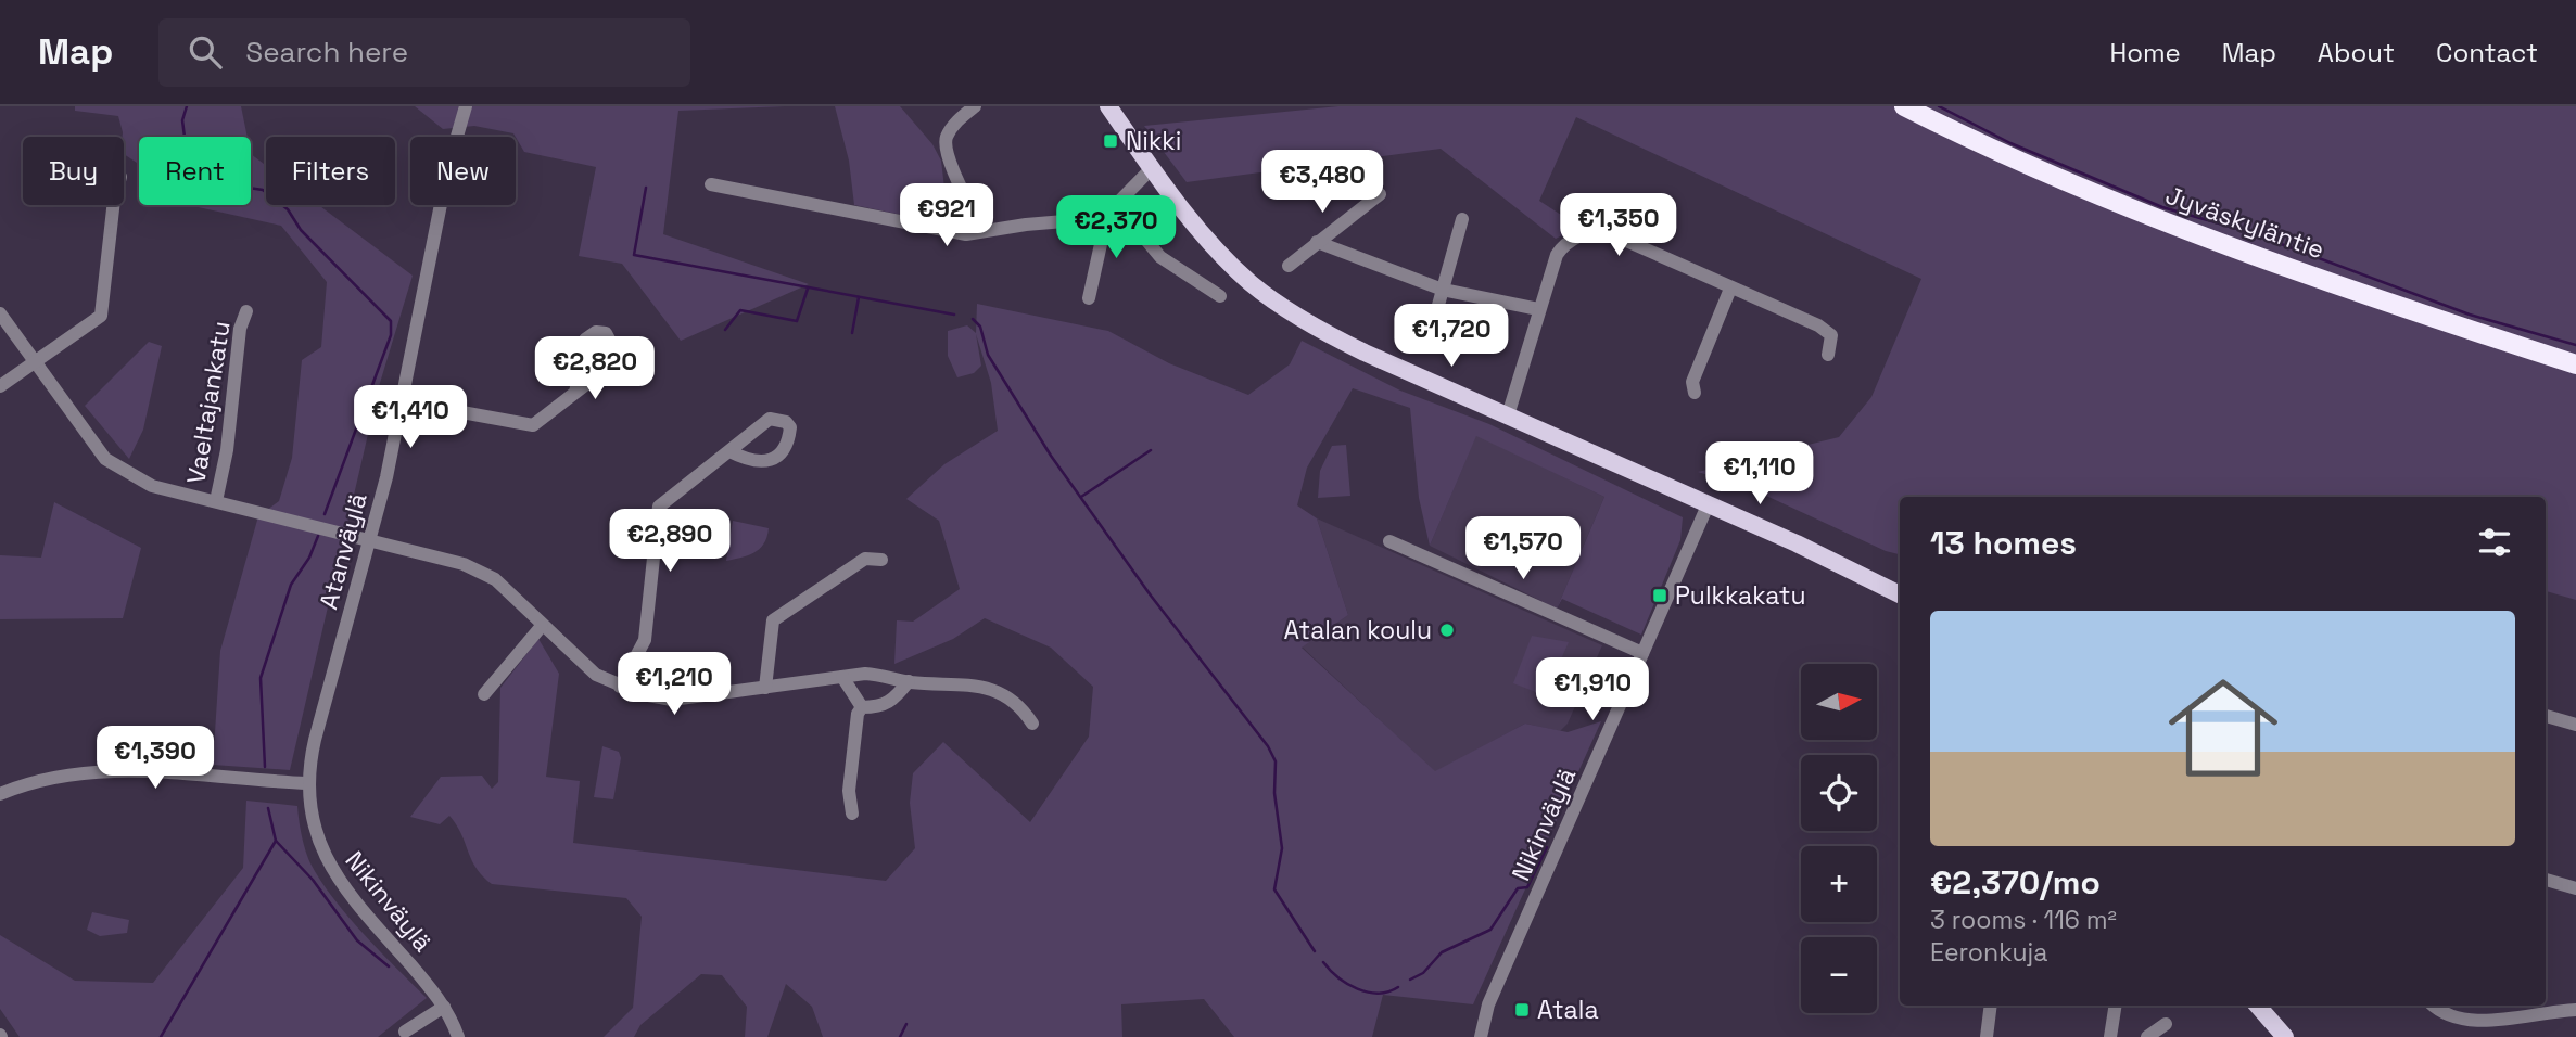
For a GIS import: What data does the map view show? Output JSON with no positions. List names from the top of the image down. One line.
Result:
{"streets":{"highway":["Jyväskyläntie"],"street":["Vaeltajankatu","Atanväylä","Nikinväylä"]},"crossings":[["Atanväylä","Nikinväylä"]],"places":{"transit":["Nikki","Pulkkakatu","Atala"],"other":["Atalan koulu"]},"north":"right","page":{"header":"Map","search":"Search here","nav":["Home","Map","About","Contact"],"chip":["Buy","Rent","Filters","New"],"price":["€3,480","€921","€1,350","€2,370","€1,720","€2,820","€1,410","€1,110","€2,890","€1,570","€1,210","€1,910","€1,390"],"heading":"13 homes","list":[{"name":"€2,370/mo","note":"3 rooms · 116 m² · Eeronkuja"}],"map_buttons":["+","−"]}}
